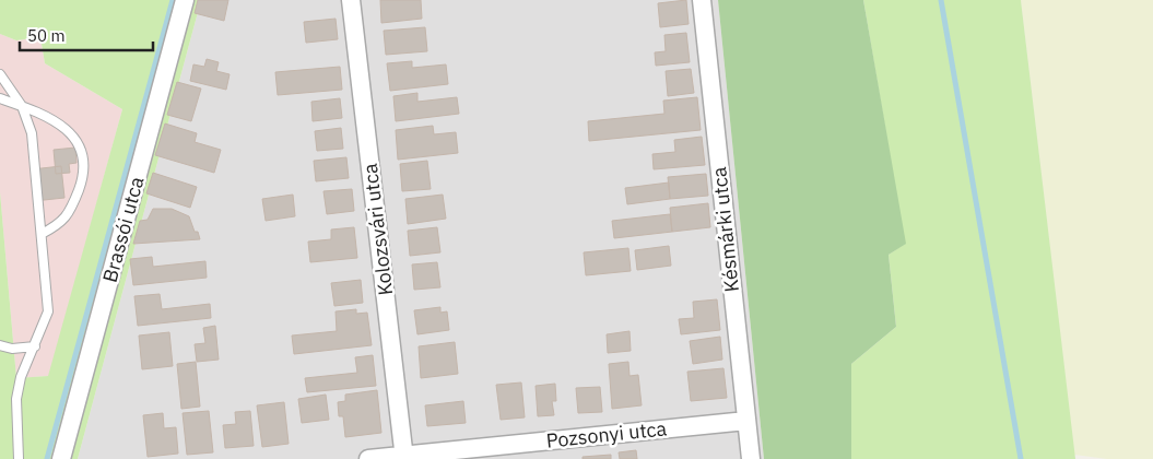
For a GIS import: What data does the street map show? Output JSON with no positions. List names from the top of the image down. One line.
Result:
{"streets":{"street":["Brassói utca","Kolozsvári utca","Késmárki utca","Pozsonyi utca"]},"crossings":[["Kolozsvári utca","Pozsonyi utca"],["Késmárki utca","Pozsonyi utca"]],"scale_bar":"50 m"}
